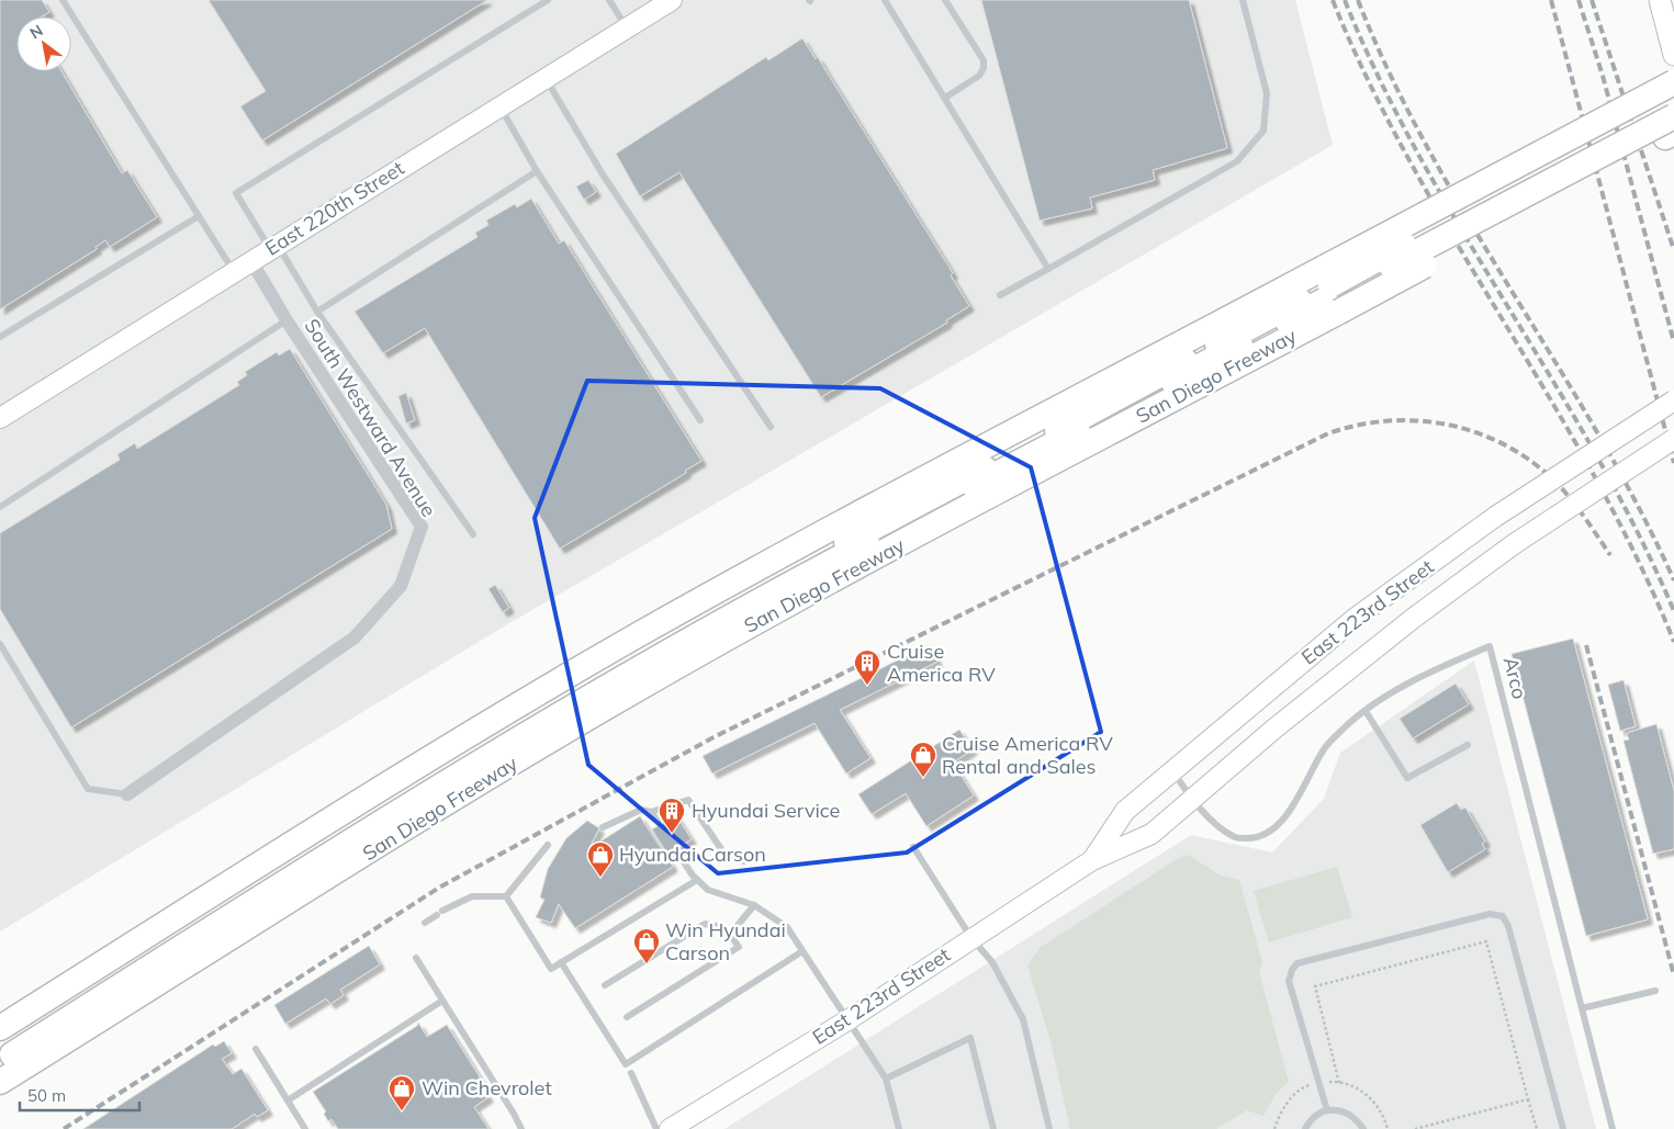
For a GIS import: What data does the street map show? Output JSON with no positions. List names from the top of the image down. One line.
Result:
{"streets":{"highway":["San Diego Freeway"],"main road":["East 220th Street","East 223rd Street"],"street":["South Westward Avenue"],"lane":["Arco"]},"crossings":[["East 220th Street","South Westward Avenue"],["East 223rd Street","Arco"]],"places":{"building":["Cruise America RV","Hyundai Service"],"shop":["Cruise America RV Rental and Sales","Hyundai Carson","Win Hyundai Carson","Win Chevrolet"]},"scale_bar":"50 m","north":"top left"}
